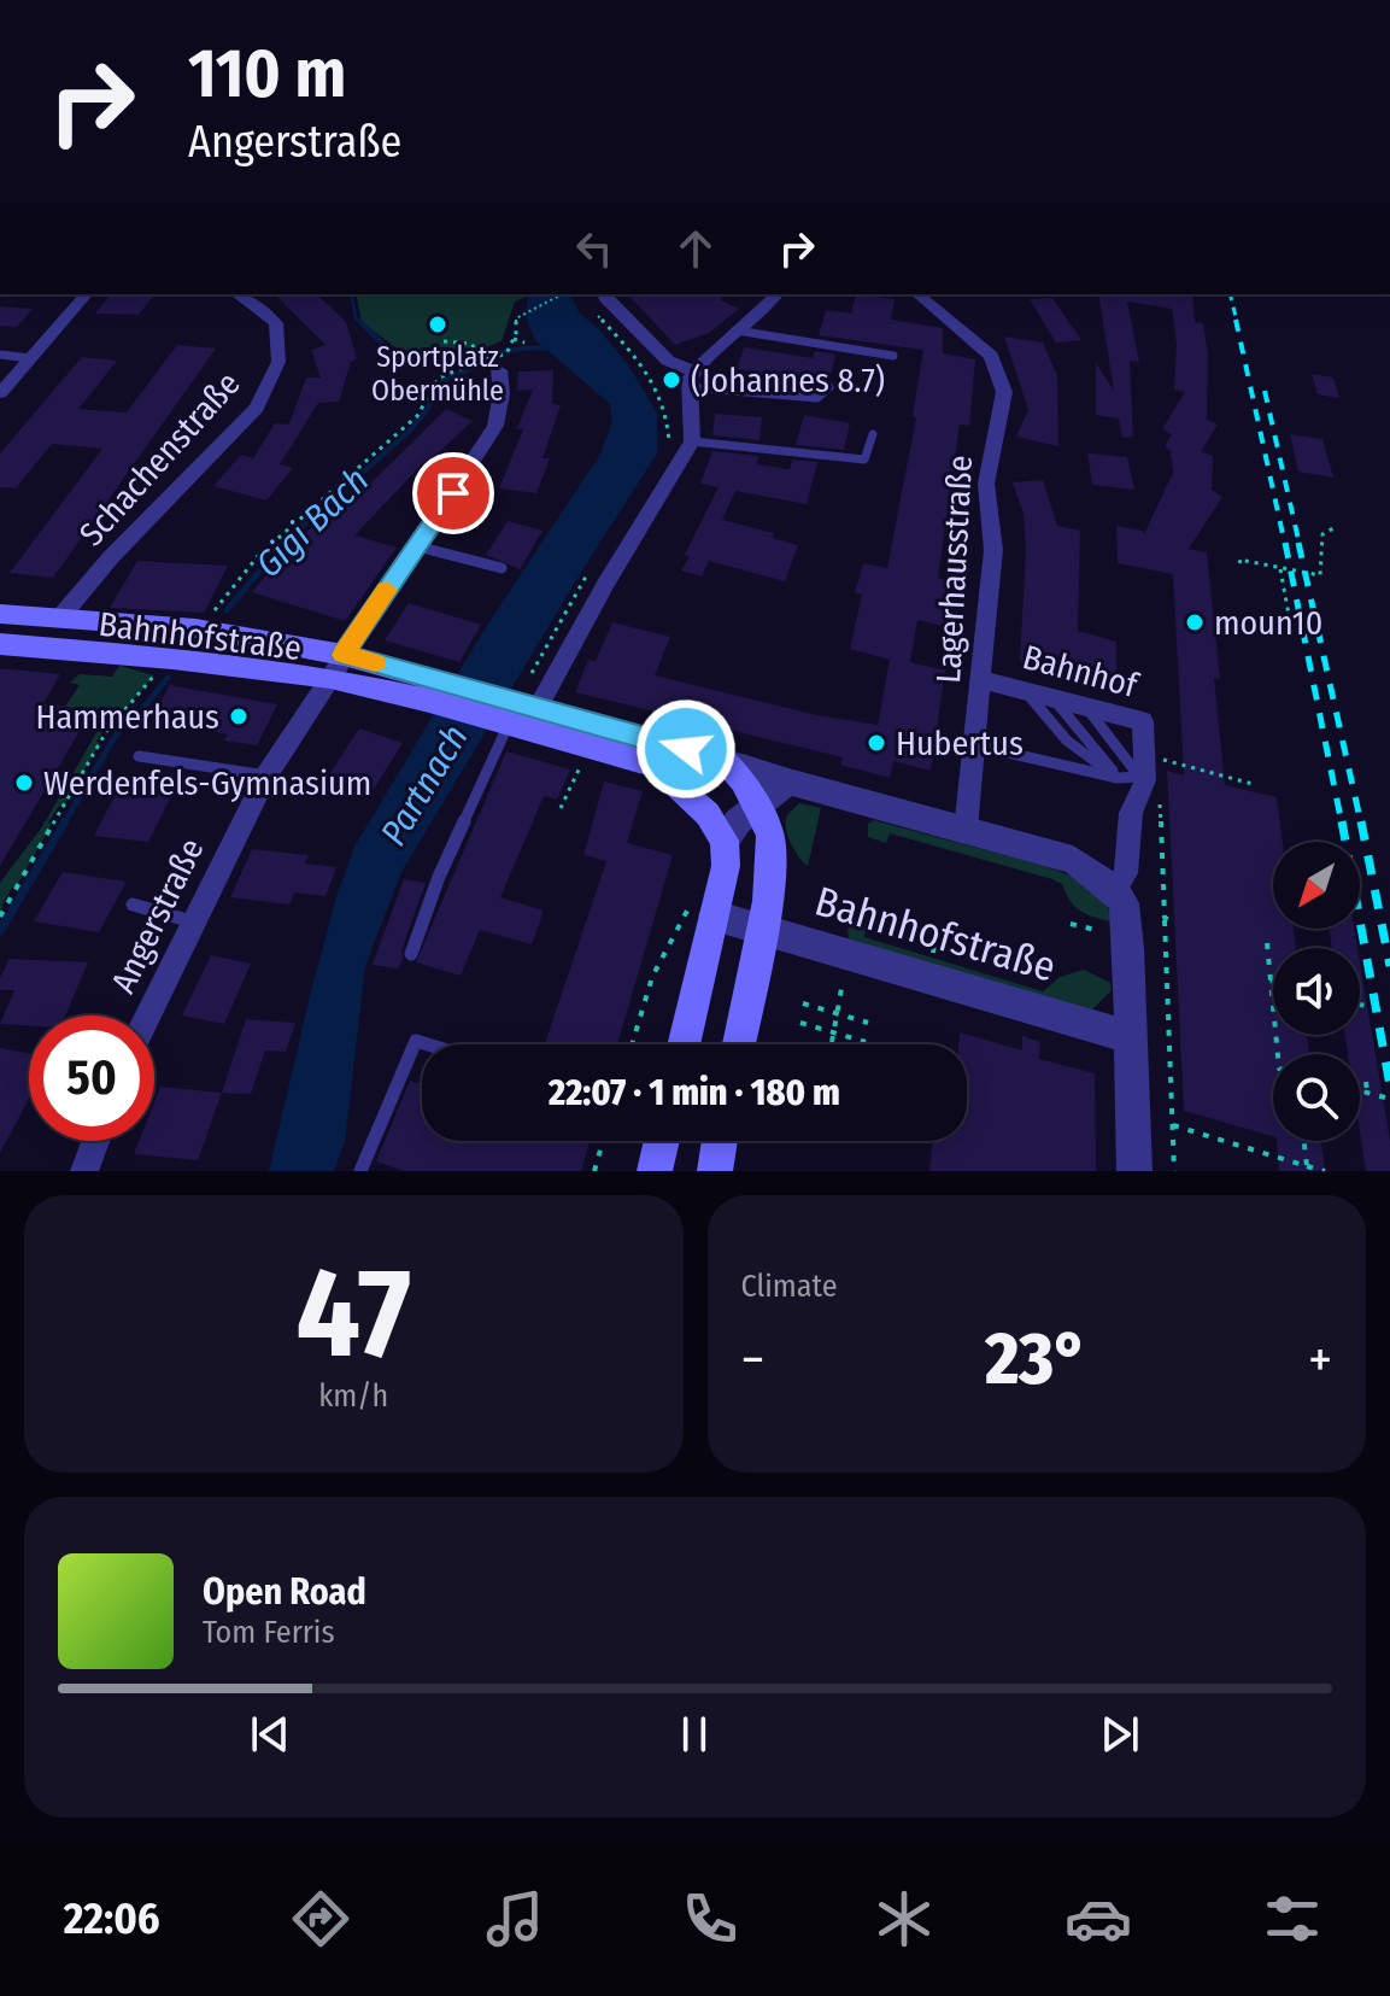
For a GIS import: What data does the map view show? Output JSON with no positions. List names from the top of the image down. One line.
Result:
{"streets":{"main road":["Bahnhofstraße"],"street":["Schachenstraße","Lagerhausstraße","Bahnhof","Angerstraße"]},"crossings":[["Schachenstraße","Bahnhofstraße"],["Lagerhausstraße","Bahnhofstraße"],["Lagerhausstraße","Bahnhof"],["Bahnhofstraße","Angerstraße"]],"water":["Gigi Bach","Partnach"],"places":["Sportplatz Obermühle","(Johannes 8.7)","moun10","Hammerhaus","Hubertus","Werdenfels-Gymnasium"],"north":"bottom left","page":{"turn":["110 m","Angerstraße"],"limit":"50","trip":"22:07 · 1 min · 180 m","tile":[["47","km/h"],"Climate"],"heat":["−","23°","+"],"song":["Open Road","Tom Ferris"],"tabs":"22:06"}}
